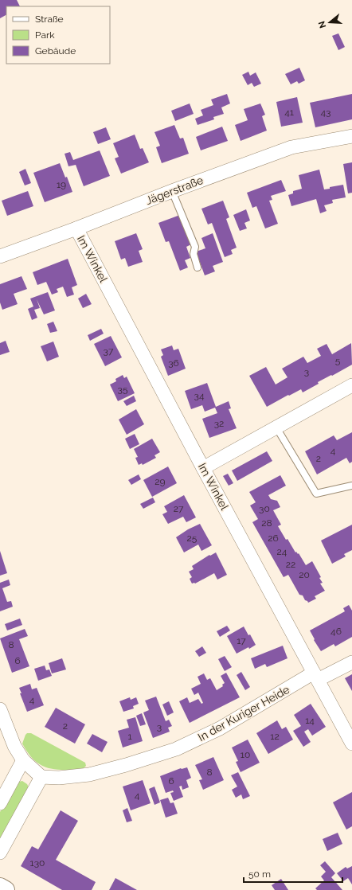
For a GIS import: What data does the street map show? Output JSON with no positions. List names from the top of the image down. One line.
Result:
{"streets":{"street":["Jägerstraße","Im Winkel","In der Kuriger Heide"]},"crossings":[["Jägerstraße","Im Winkel"],["Im Winkel","In der Kuriger Heide"]],"house_numbers":["41","43","19","37","5","36","3","35","34","32","4","2","29","27","30","28","25","26","24","22","20","46","17","8","6","4","14","2","3","1","12","10","8","6","4","130"],"legend":["Straße","Park","Gebäude"],"scale_bar":"50 m","north":"left"}
